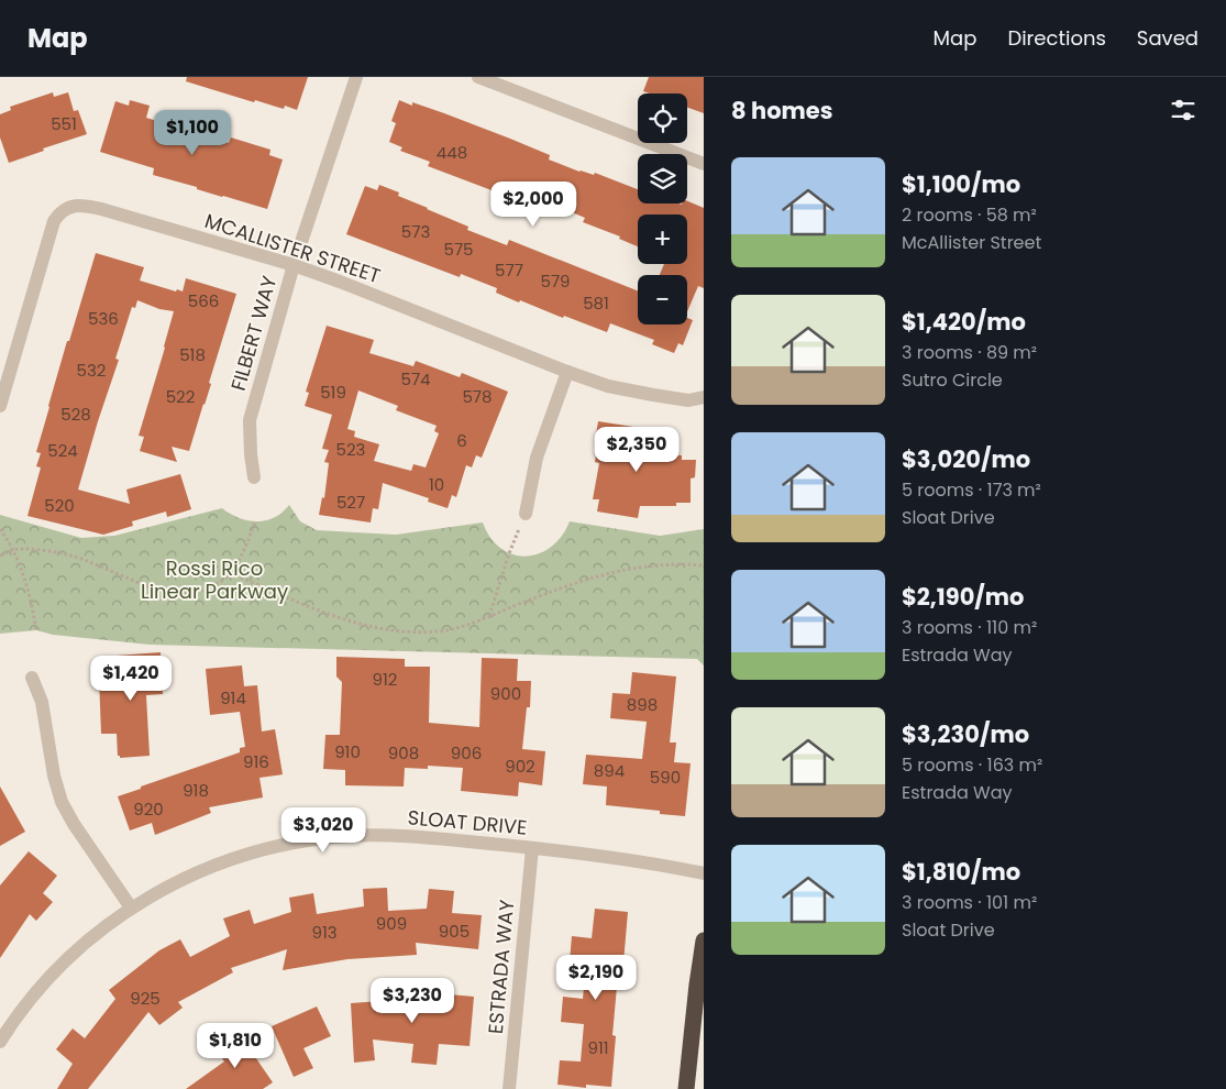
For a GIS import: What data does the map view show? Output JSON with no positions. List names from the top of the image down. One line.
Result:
{"streets":{"street":["MCALLISTER STREET","FILBERT WAY","SLOAT DRIVE","ESTRADA WAY"]},"crossings":[["MCALLISTER STREET","FILBERT WAY"],["SLOAT DRIVE","ESTRADA WAY"]],"parks":["Rossi Rico Linear Parkway"],"house_numbers":["551","448","573","575","577","579","566","581","536","518","532","574","519","522","578","528","6","523","524","10","527","520","912","900","914","898","910","908","906","916","902","894","590","918","920","909","905","913","925","911"],"page":{"header":"Map","nav":["Map","Directions","Saved"],"heading":"8 homes","map_buttons":["+","−"],"price":["$1,100","$2,000","$2,350","$1,420","$3,020","$2,190","$3,230","$1,810"],"list":[{"name":"$1,100/mo","note":"2 rooms · 58 m² · McAllister Street"},{"name":"$1,420/mo","note":"3 rooms · 89 m² · Sutro Circle"},{"name":"$3,020/mo","note":"5 rooms · 173 m² · Sloat Drive"},{"name":"$2,190/mo","note":"3 rooms · 110 m² · Estrada Way"},{"name":"$3,230/mo","note":"5 rooms · 163 m² · Estrada Way"},{"name":"$1,810/mo","note":"3 rooms · 101 m² · Sloat Drive"}]}}
